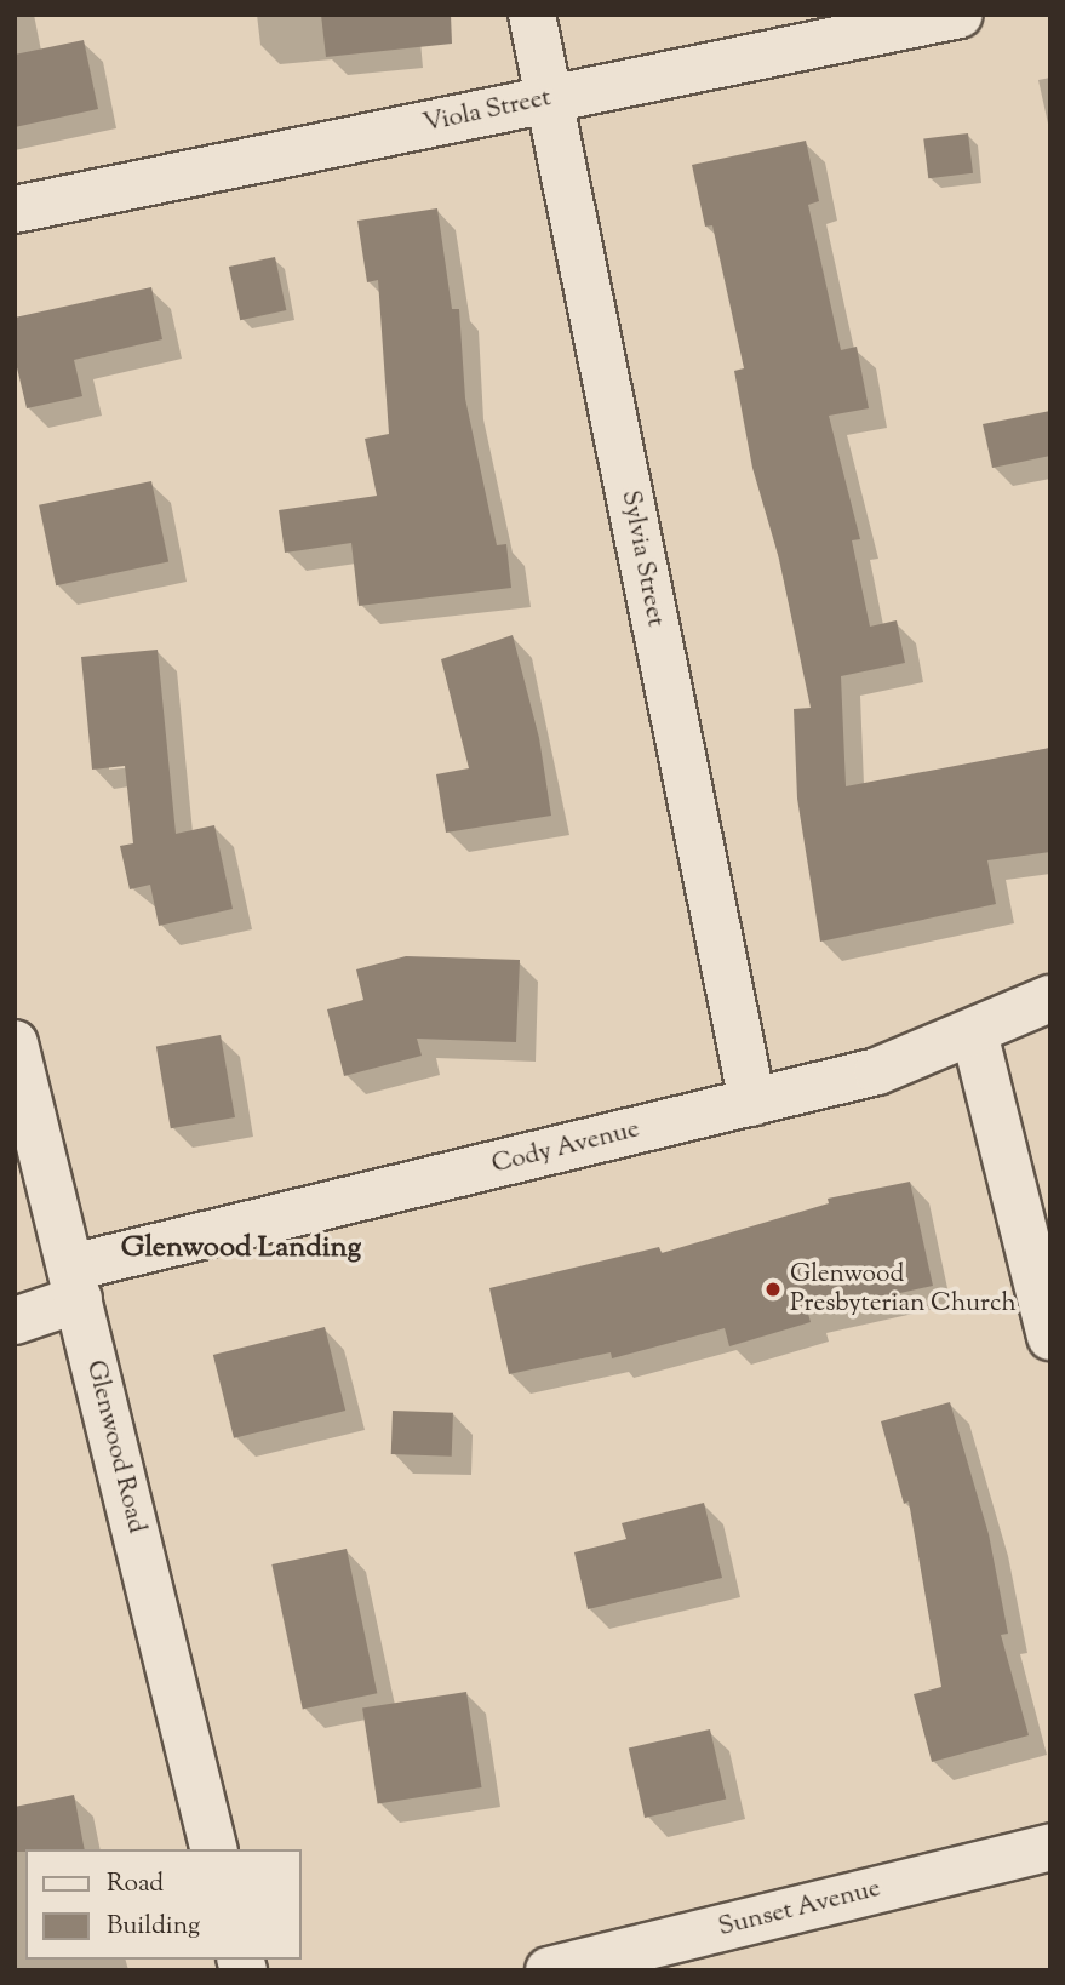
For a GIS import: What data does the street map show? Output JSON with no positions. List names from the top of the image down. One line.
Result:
{"streets":{"street":["Viola Street","Sylvia Street","Cody Avenue","Glenwood Road","Sunset Avenue"]},"crossings":[["Viola Street","Sylvia Street"],["Sylvia Street","Cody Avenue"],["Cody Avenue","Glenwood Road"]],"districts":["Glenwood Landing"],"places":["Glenwood Presbyterian Church"],"legend":["Road","Building"]}
